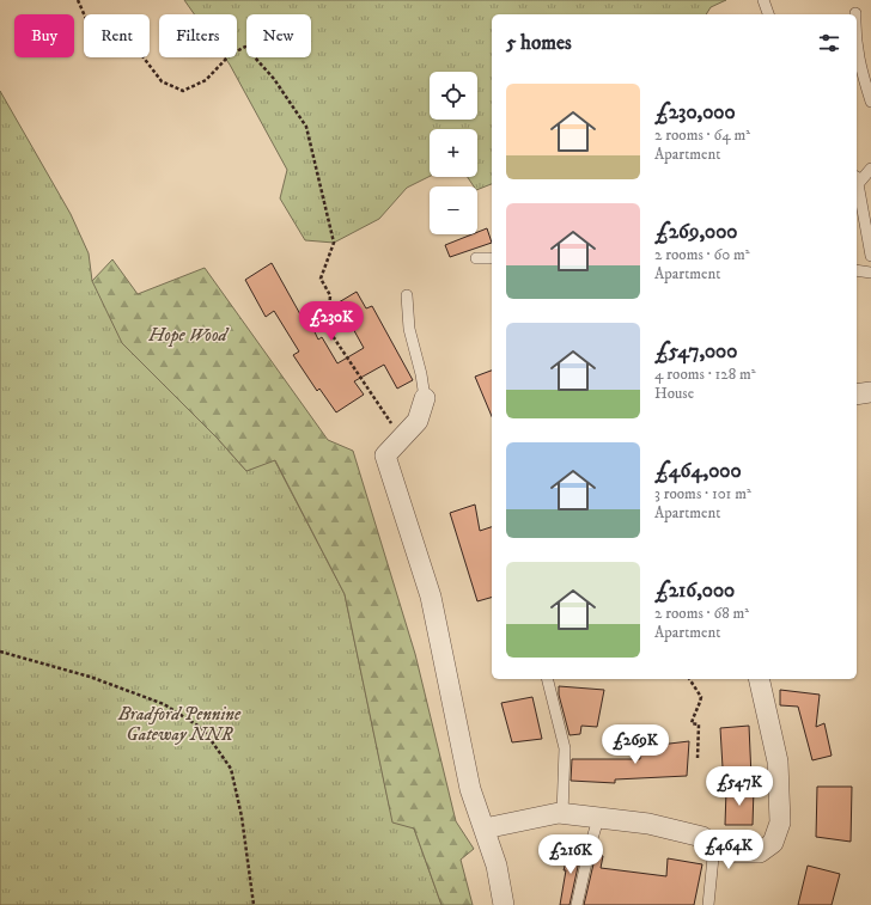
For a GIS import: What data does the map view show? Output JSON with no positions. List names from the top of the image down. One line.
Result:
{"parks":["Hope Wood","Bradford Pennine Gateway NNR"],"page":{"chip":["Buy","Rent","Filters","New"],"heading":"5 homes","map_buttons":["+","−"],"list":[{"name":"£230,000","note":"2 rooms · 64 m² · Apartment"},{"name":"£269,000","note":"2 rooms · 60 m² · Apartment"},{"name":"£547,000","note":"4 rooms · 128 m² · House"},{"name":"£464,000","note":"3 rooms · 101 m² · Apartment"},{"name":"£216,000","note":"2 rooms · 68 m² · Apartment"}],"price":["£230K","£269K","£547K","£464K","£216K"]}}
